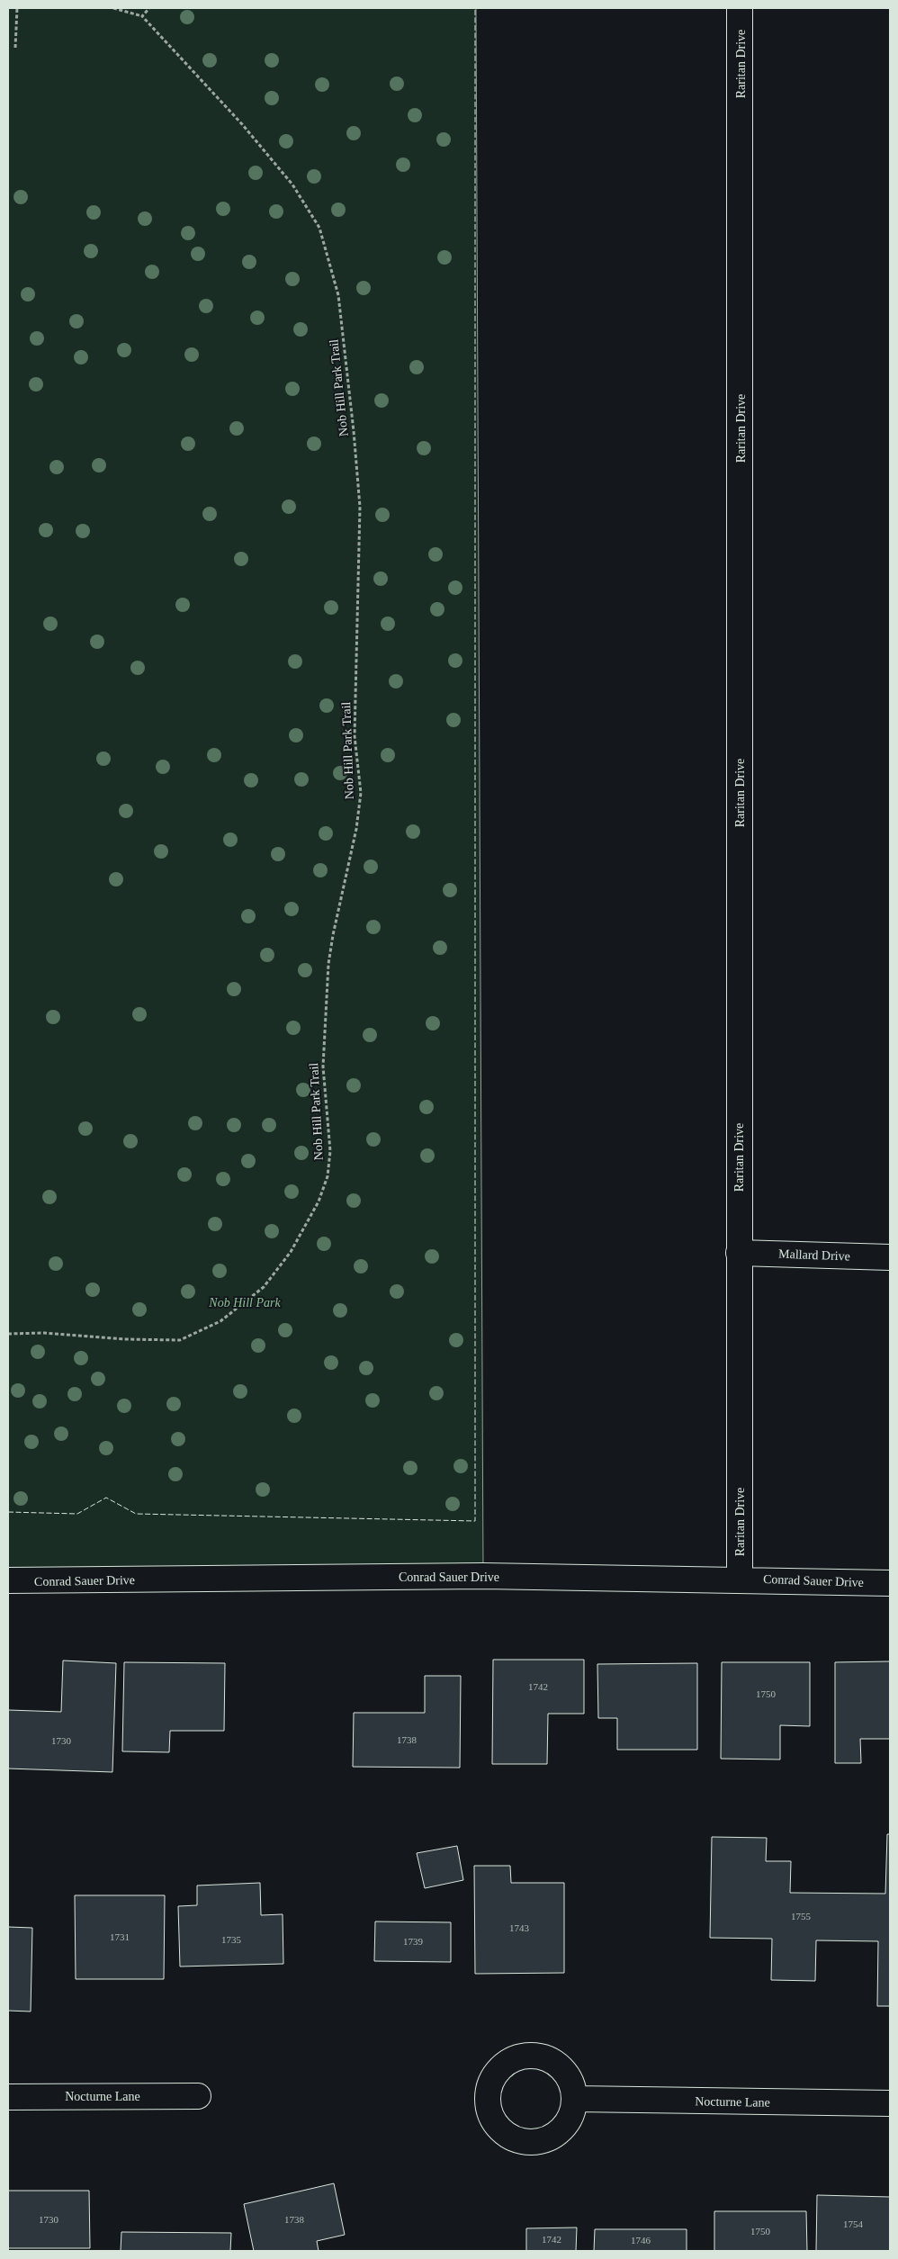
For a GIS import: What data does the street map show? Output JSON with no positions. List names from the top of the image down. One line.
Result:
{"streets":{"street":["Raritan Drive","Mallard Drive","Conrad Sauer Drive","Nocturne Lane"],"path":["Nob Hill Park Trail"]},"crossings":[["Raritan Drive","Mallard Drive"],["Raritan Drive","Conrad Sauer Drive"]],"parks":["Nob Hill Park"],"house_numbers":["1742","1750","1738","1730","1755","1743","1731","1735","1739","1730","1738","1754","1750","1742","1746"]}
